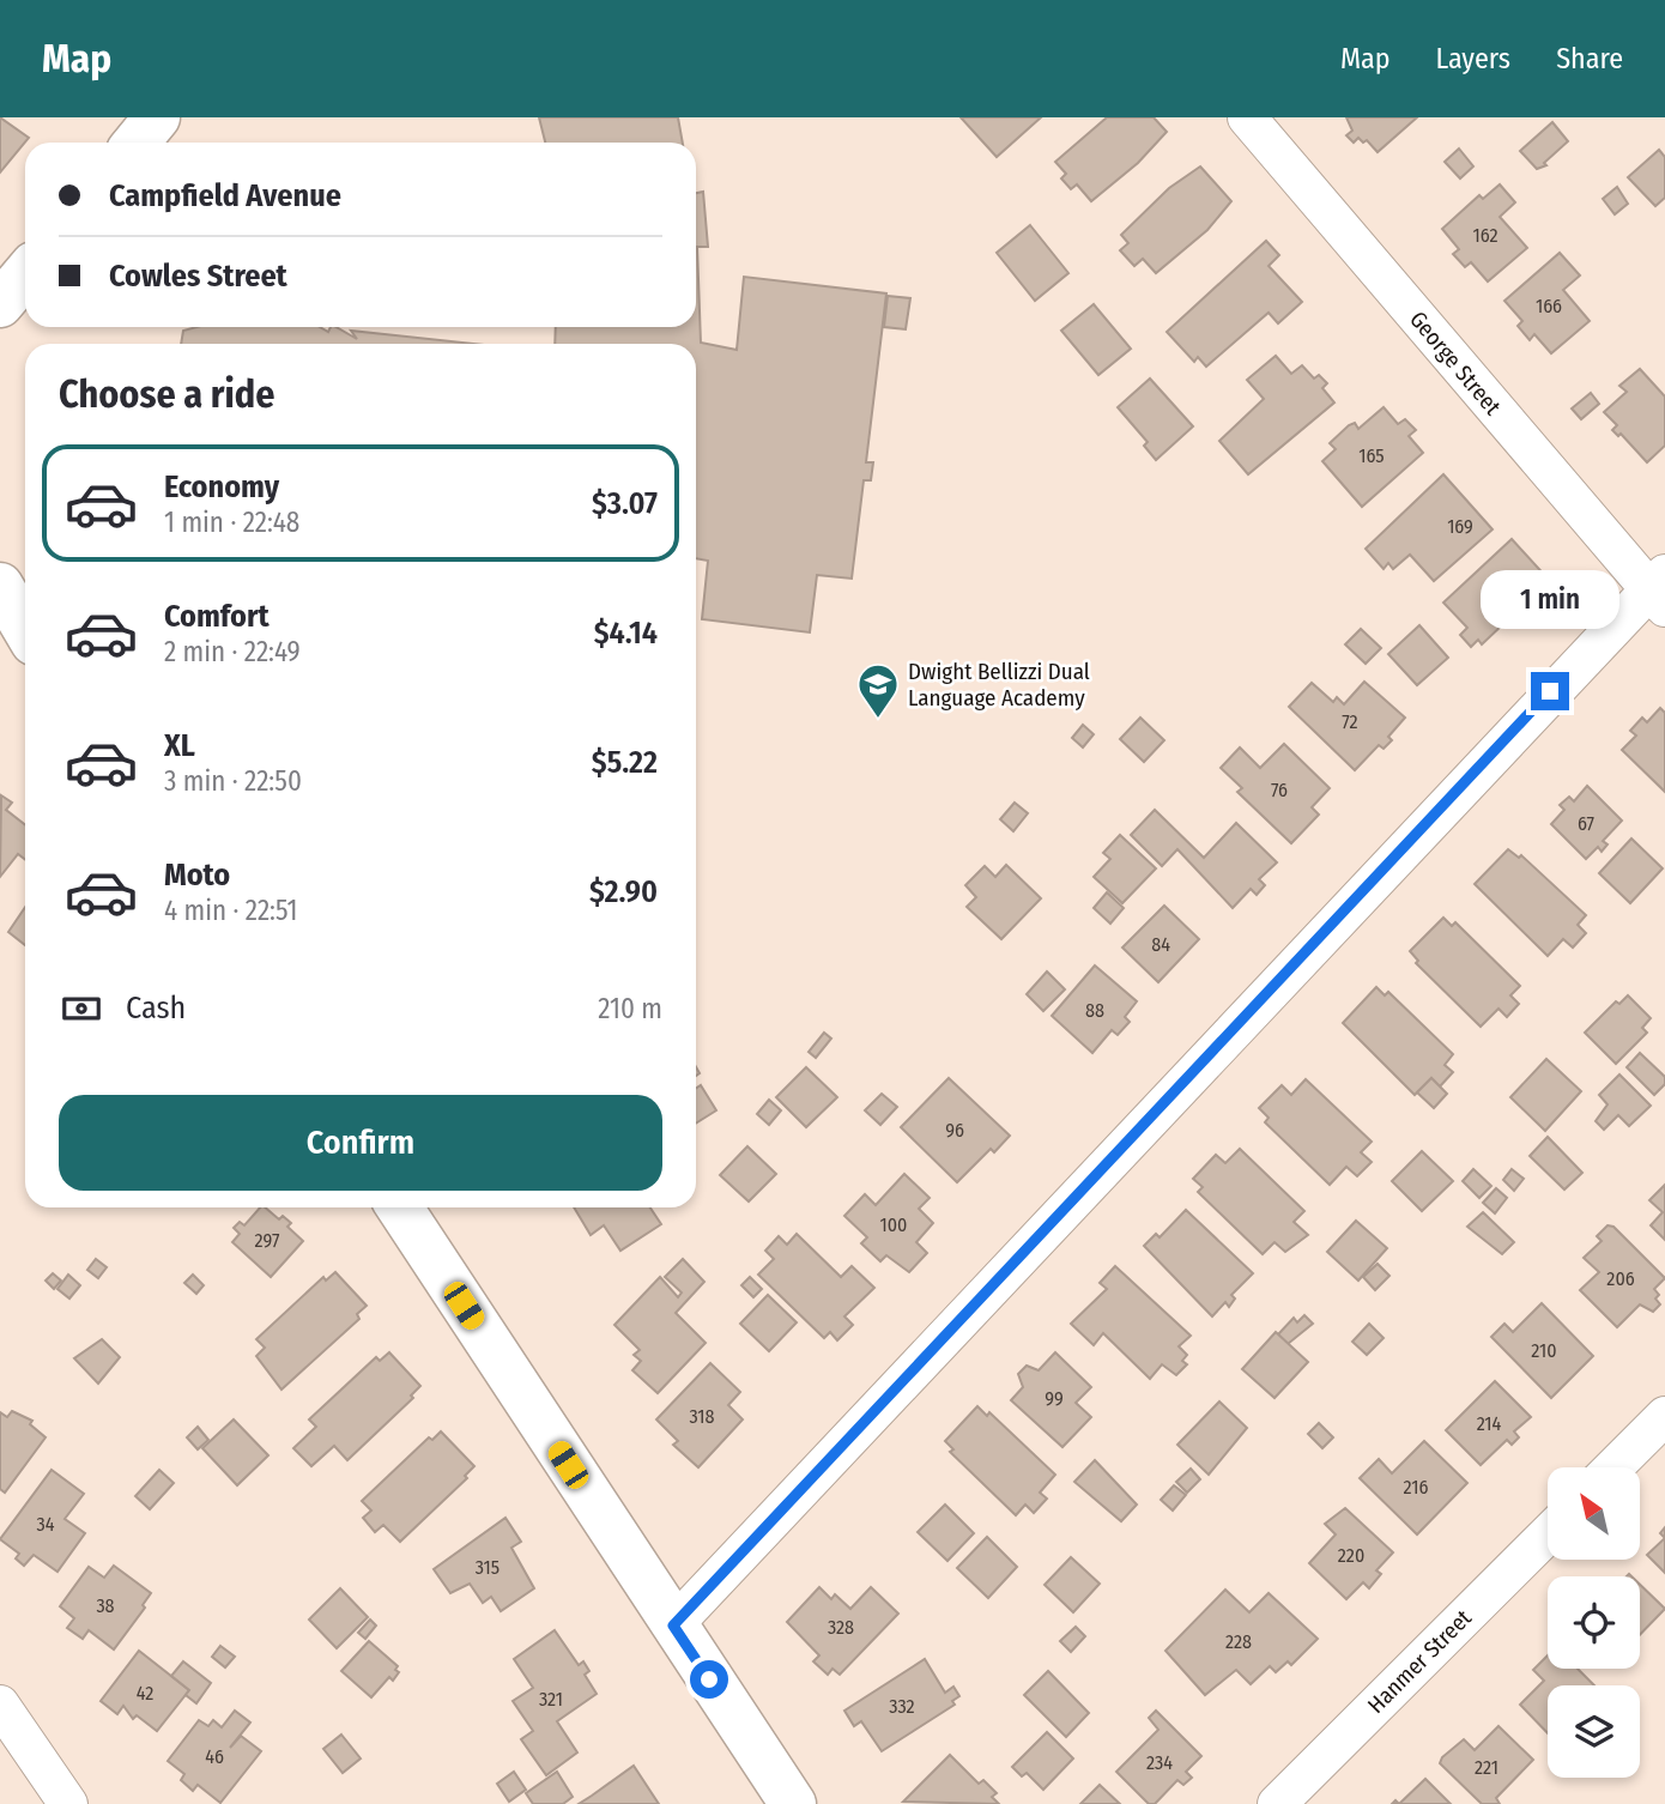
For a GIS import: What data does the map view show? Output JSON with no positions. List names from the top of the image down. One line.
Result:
{"streets":{"street":["George Street","Hanmer Street"]},"places":{"school or university":["Dwight Bellizzi Dual Language Academy"]},"house_numbers":["162","166","165","169","72","76","67","84","88","96","100","297","206","210","99","318","214","216","34","220","315","38","328","228","42","321","332","46","234","221"],"north":"top left","page":{"header":"Map","nav":["Map","Layers","Share"],"banner":["Campfield Avenue","Cowles Street"],"heading":"Choose a ride","list":[{"name":"Economy","note":"1 min · 22:48","value":"$3.07"},{"name":"Comfort","note":"2 min · 22:49","value":"$4.14"},{"name":"XL","note":"3 min · 22:50","value":"$5.22"},{"name":"Moto","note":"4 min · 22:51","value":"$2.90"}],"bubble":"1 min","pay":["Cash","210 m"],"buttons":"Confirm"}}
